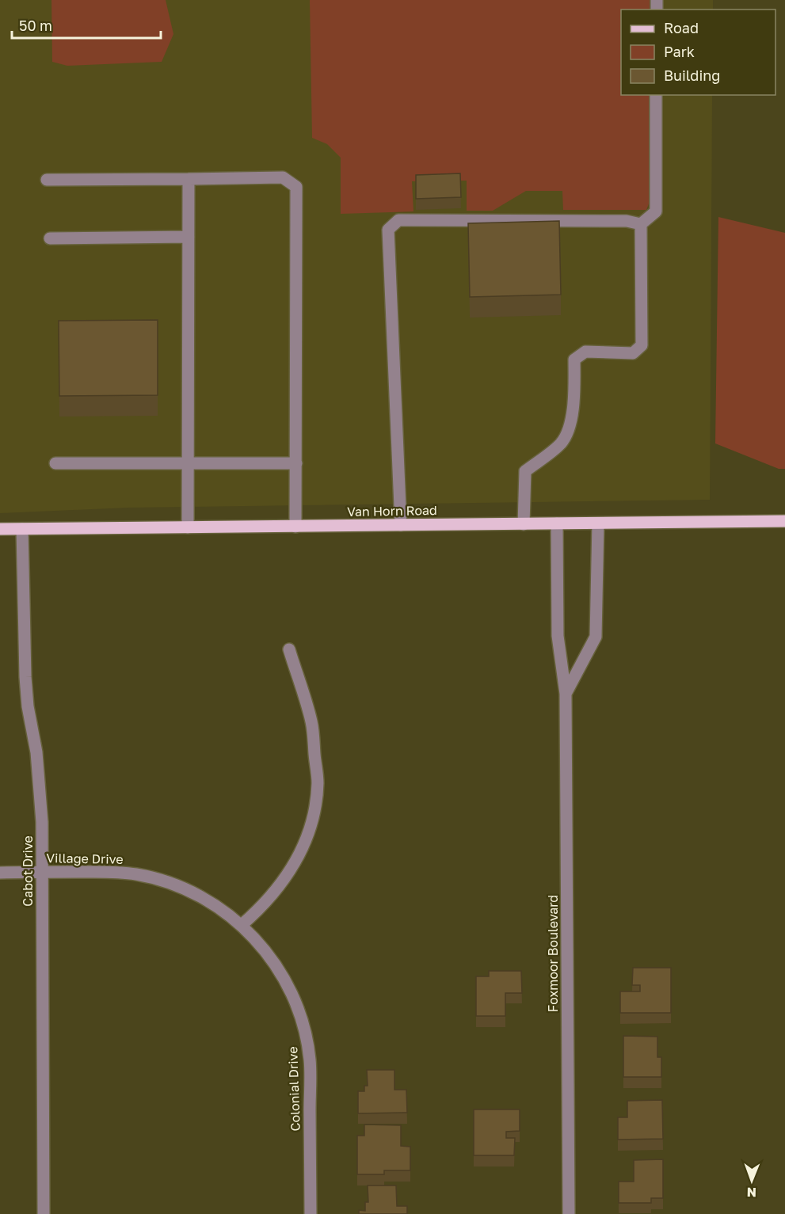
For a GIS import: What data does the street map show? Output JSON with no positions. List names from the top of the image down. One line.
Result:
{"streets":{"main road":["Van Horn Road"],"street":["Village Drive","Cabot Drive","Foxmoor Boulevard","Colonial Drive"]},"crossings":[["Van Horn Road","Cabot Drive"],["Van Horn Road","Foxmoor Boulevard"],["Village Drive","Cabot Drive"],["Village Drive","Colonial Drive"]],"legend":["Road","Park","Building"],"scale_bar":"50 m","north":"bottom"}
